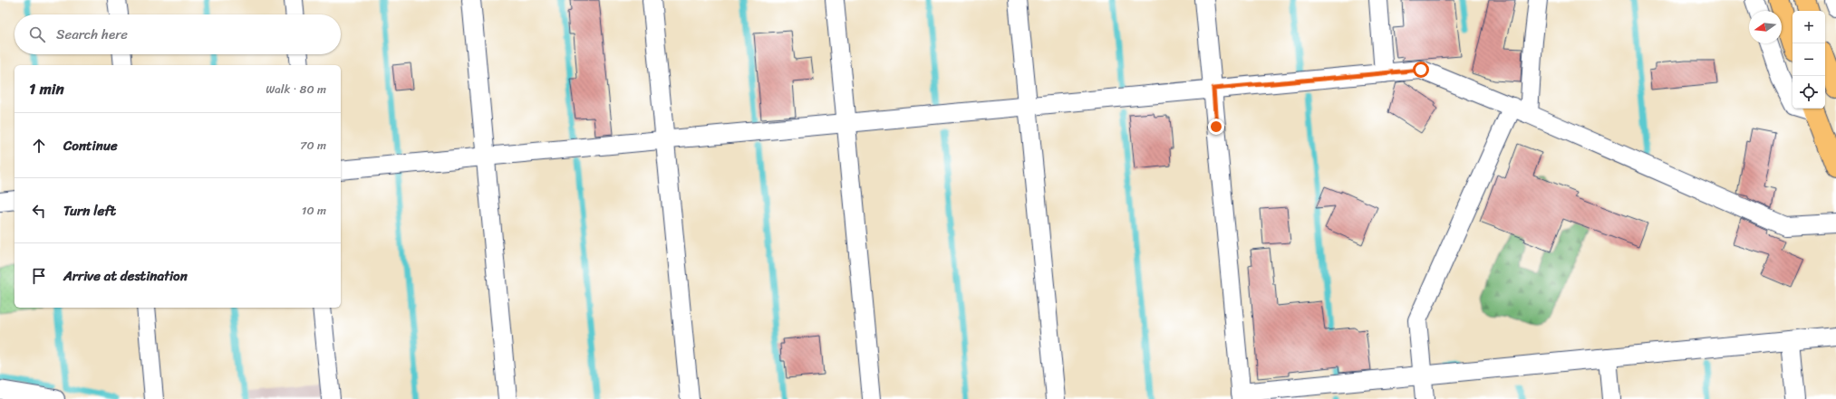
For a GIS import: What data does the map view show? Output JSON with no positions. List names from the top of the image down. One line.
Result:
{"north":"left","page":{"map_buttons":["+","−"],"search":"Search here","heading":["1 min","Walk · 80 m"],"list":[["Continue","70 m"],["Turn left","10 m"],"Arrive at destination"]}}
